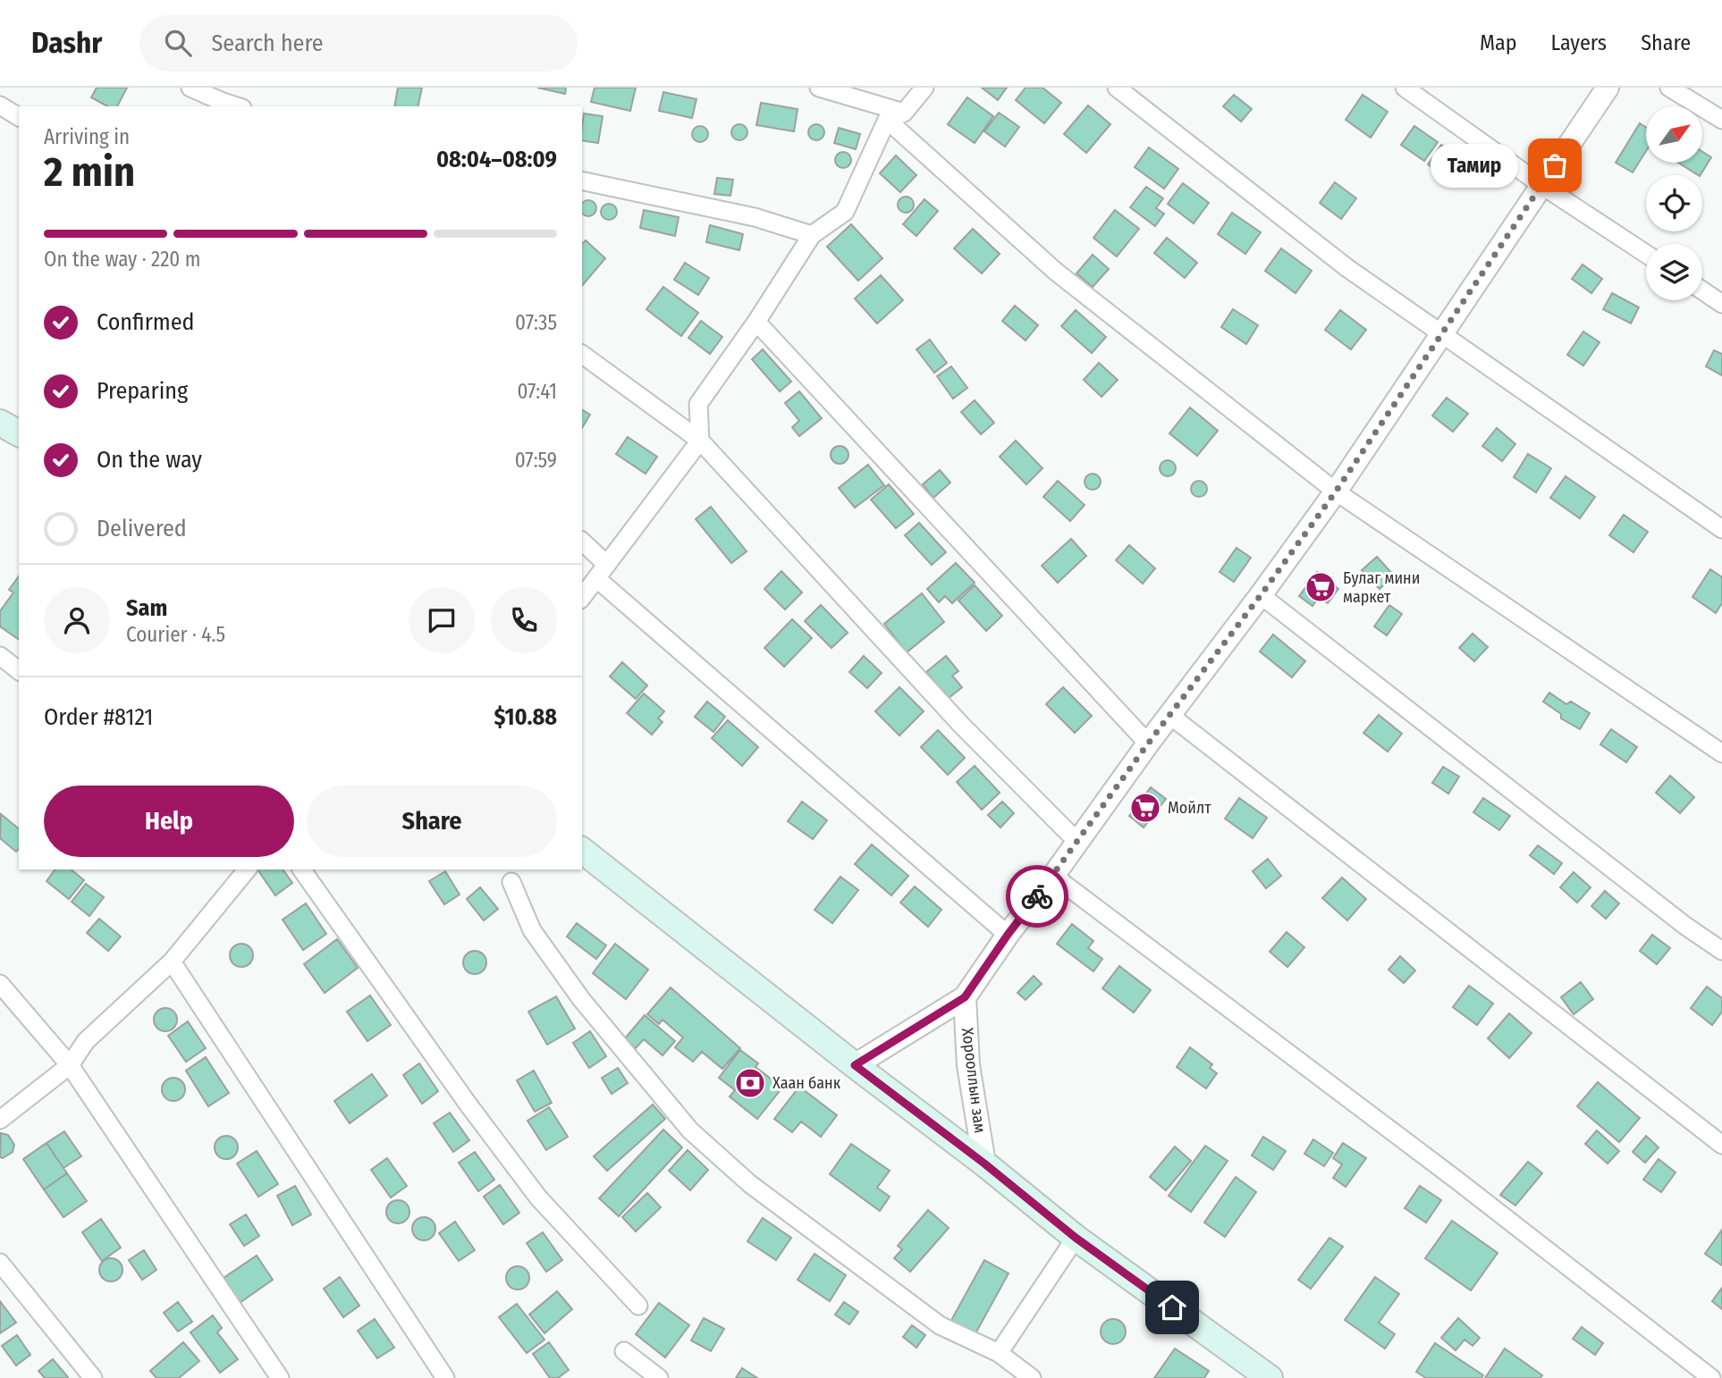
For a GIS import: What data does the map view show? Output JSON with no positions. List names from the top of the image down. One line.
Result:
{"streets":{"street":["Хорооллын зам"]},"places":{"other":["Тамир"],"supermarket":["Булаг мини маркет","Мойлт"],"bank":["Хаан банк"]},"north":"top right","page":{"header":"Dashr","search":"Search here","nav":["Map","Layers","Share"],"heading":["2 min","Arriving in","08:04–08:09"],"panel":["Sam","Courier · 4.5","Order #8121","$10.88"],"bubble":"Тамир","bar":"On the way · 220 m","list":[["Confirmed","07:35"],["Preparing","07:41"],["On the way","07:59"],"Delivered"],"buttons":["Help","Share"]}}
